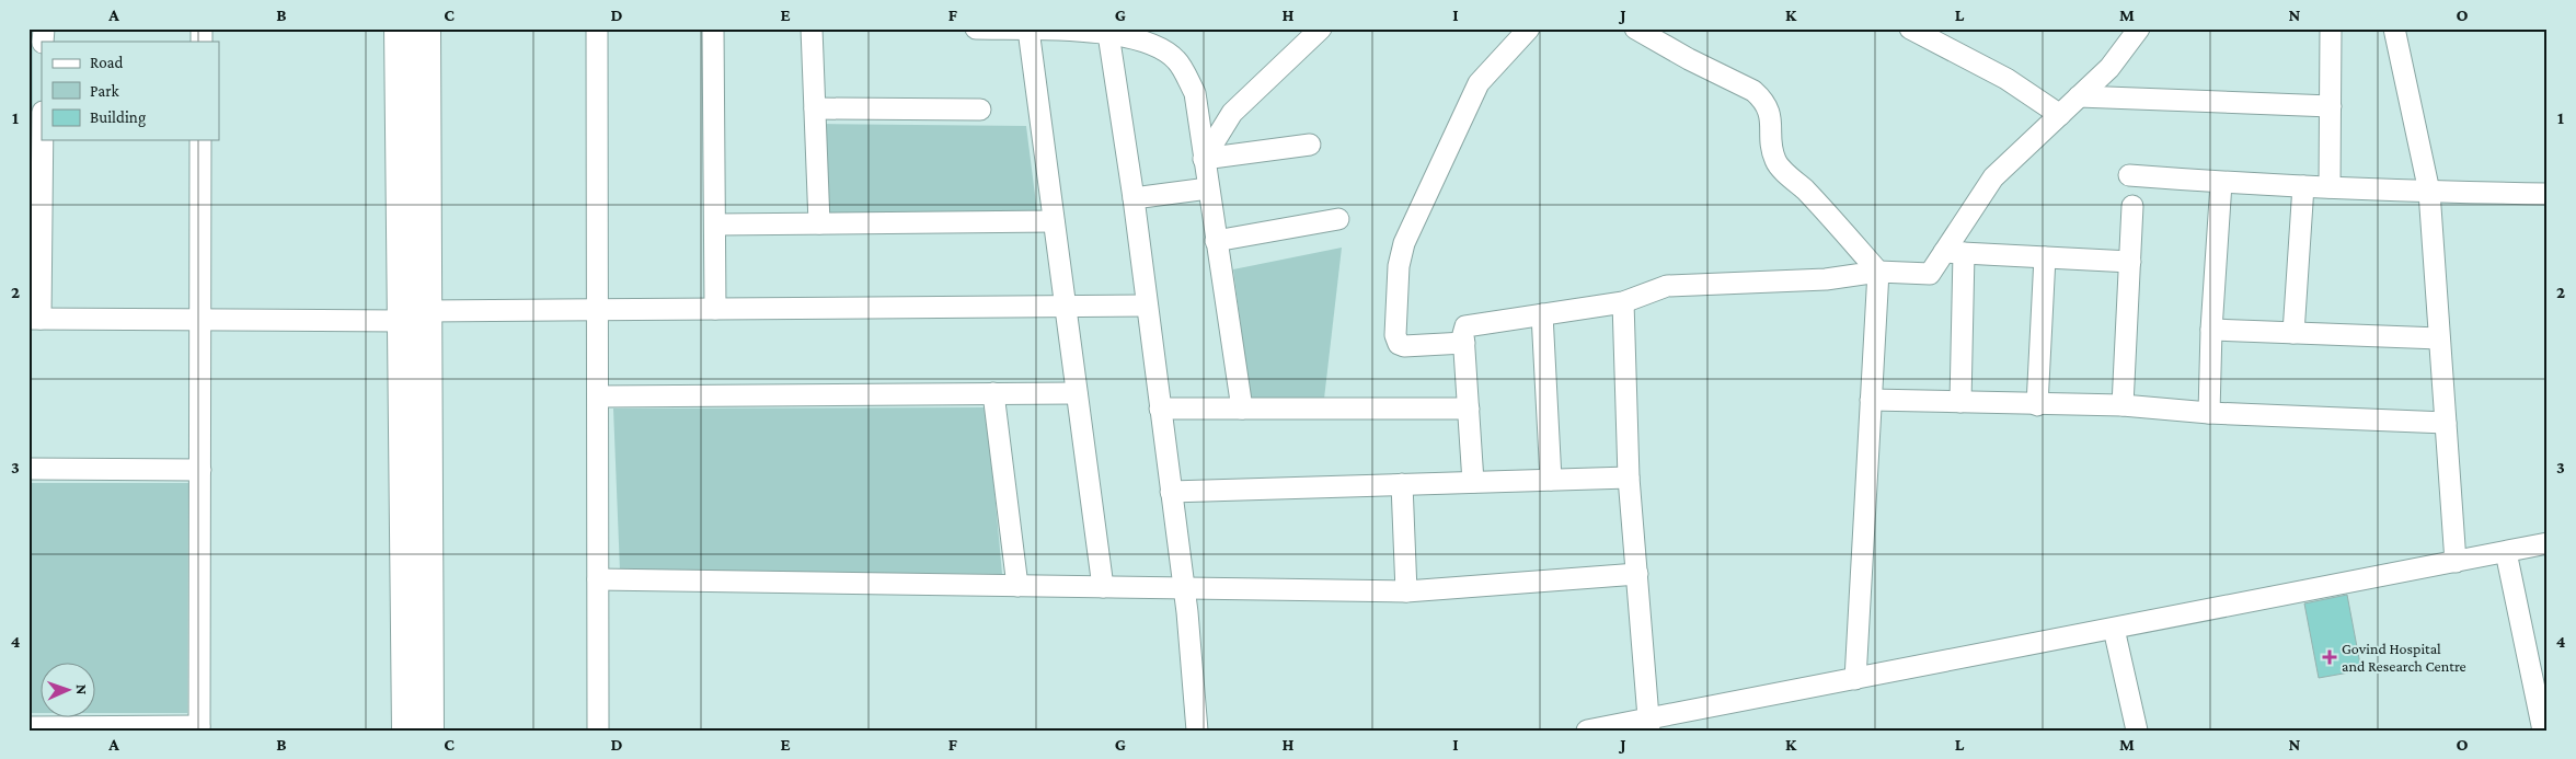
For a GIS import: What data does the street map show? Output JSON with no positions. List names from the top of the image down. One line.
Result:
{"places":{"health":["Govind Hospital and Research Centre"]},"legend":["Road","Park","Building"],"north":"right","grid":{"columns":["A","B","C","D","E","F","G","H","I","J","K","L","M","N","O"],"rows":["1","2","3","4"]}}
